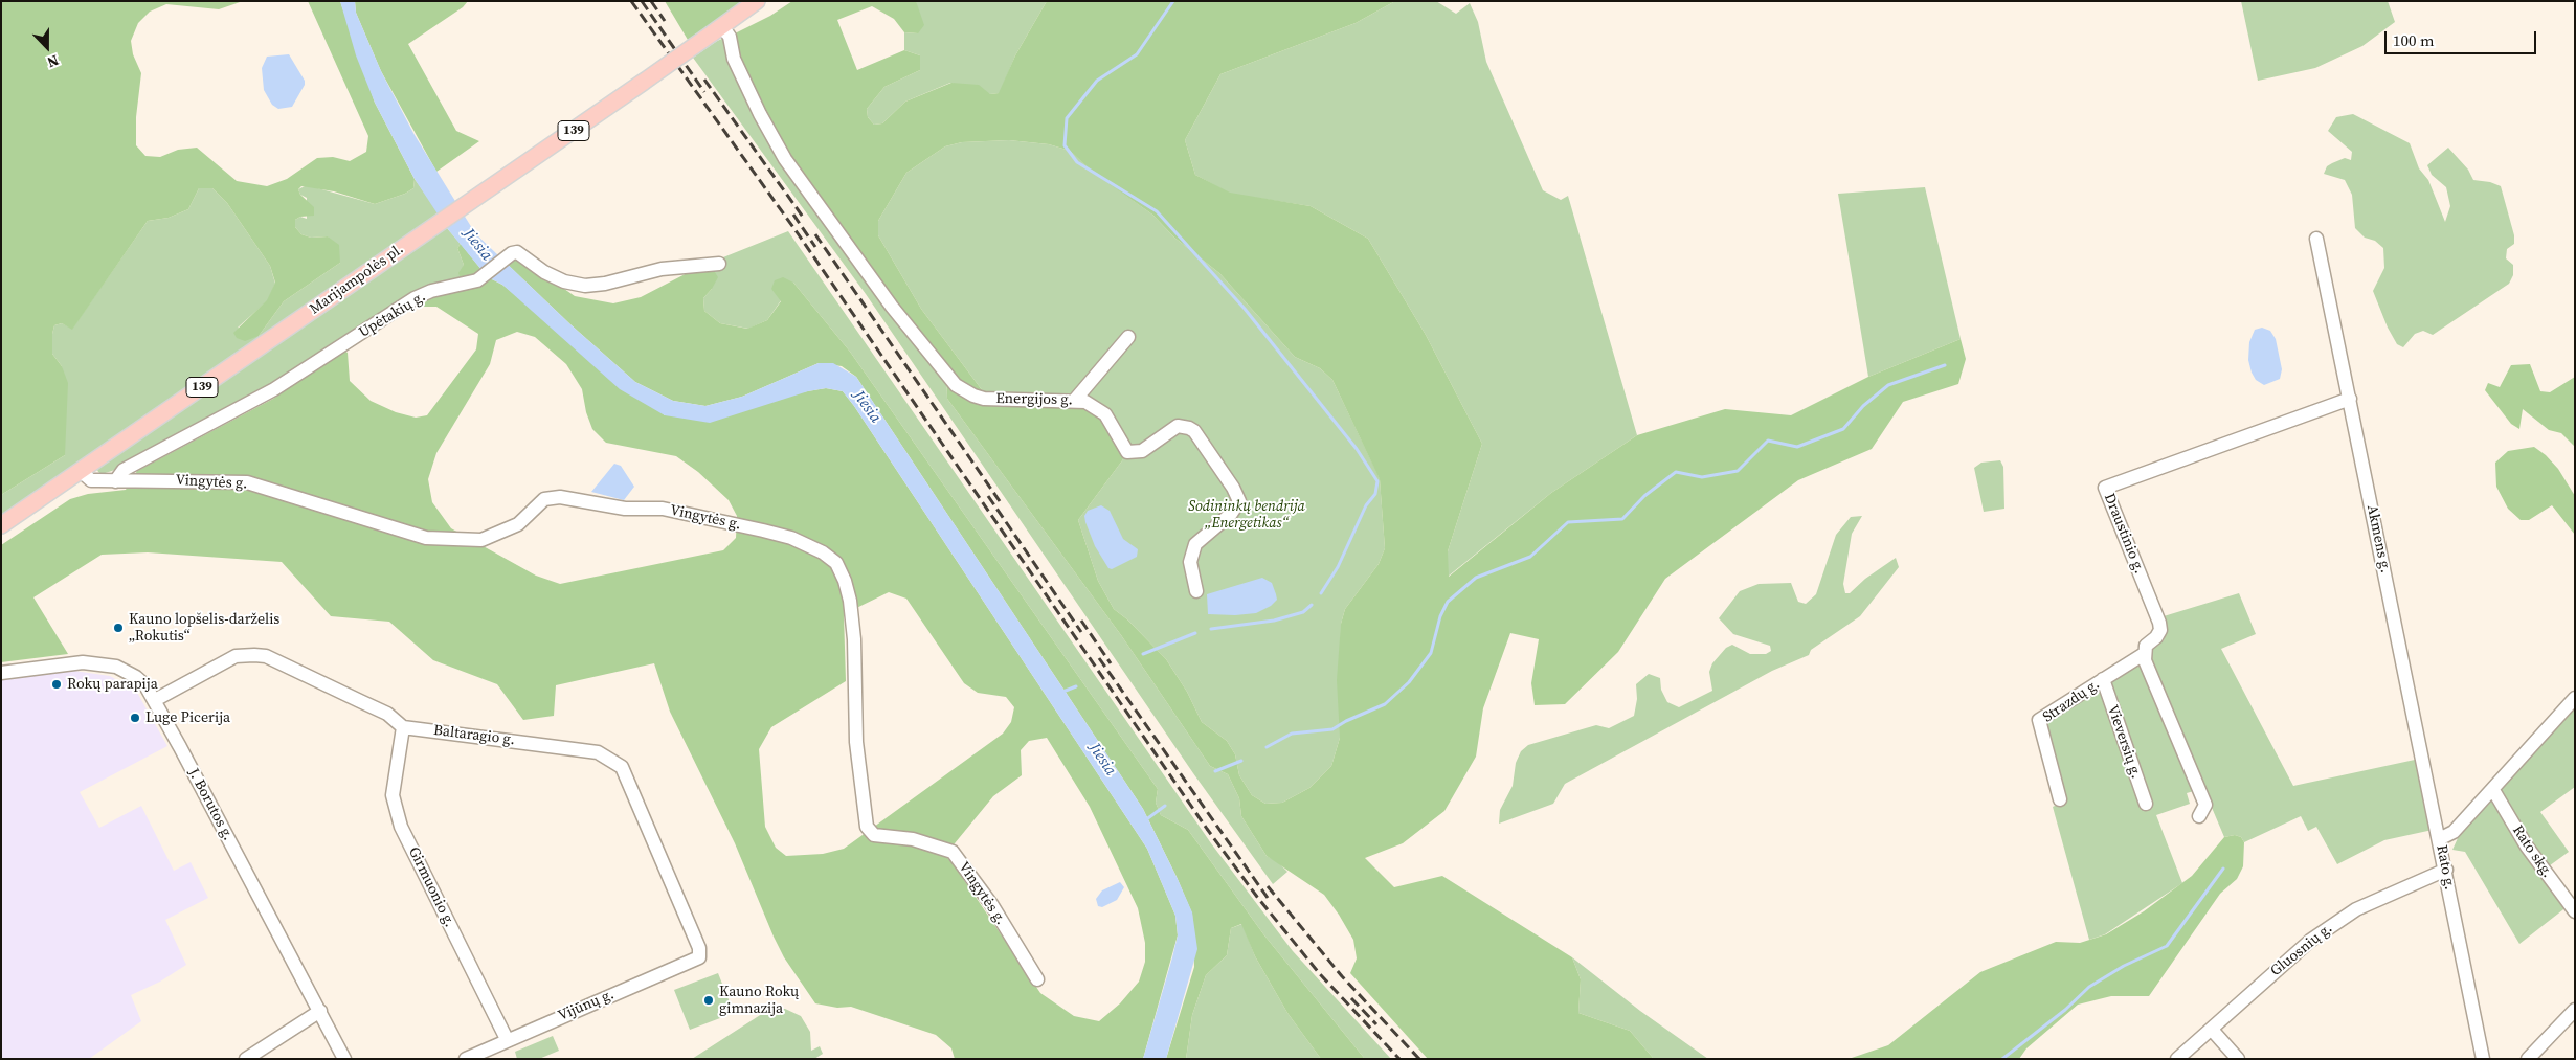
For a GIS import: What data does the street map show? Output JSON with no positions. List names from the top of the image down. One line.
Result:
{"streets":{"main road":["139","Marijampolės pl."],"street":["Upėtakių g.","Energijos g.","Vingytės g.","Draustinio g.","Akmens g.","Strazdų g.","Baltaragio g.","Vieversių g.","J. Borutos g.","Rato skg.","Rato g.","Girmuonio g.","Gluosnių g.","Vijūnų g."]},"crossings":[["139","Marijampolės pl."],["139","Energijos g."],["Marijampolės pl.","Energijos g."],["Marijampolės pl.","Vingytės g."],["Upėtakių g.","Vingytės g."],["Draustinio g.","Akmens g."],["Draustinio g.","Strazdų g."],["Akmens g.","Rato g."],["Strazdų g.","Vieversių g."],["Baltaragio g.","J. Borutos g."],["Baltaragio g.","Girmuonio g."],["Baltaragio g.","Vijūnų g."],["Rato skg.","Rato g."],["Rato g.","Gluosnių g."],["Girmuonio g.","Vijūnų g."]],"water":["Jiesia"],"parks":["Sodininkų bendrija „Energetikas“"],"places":["Kauno lopšelis-darželis „Rokutis“","Rokų parapija","Luge Picerija","Kauno Rokų gimnazija"],"scale_bar":"100 m","north":"bottom"}
